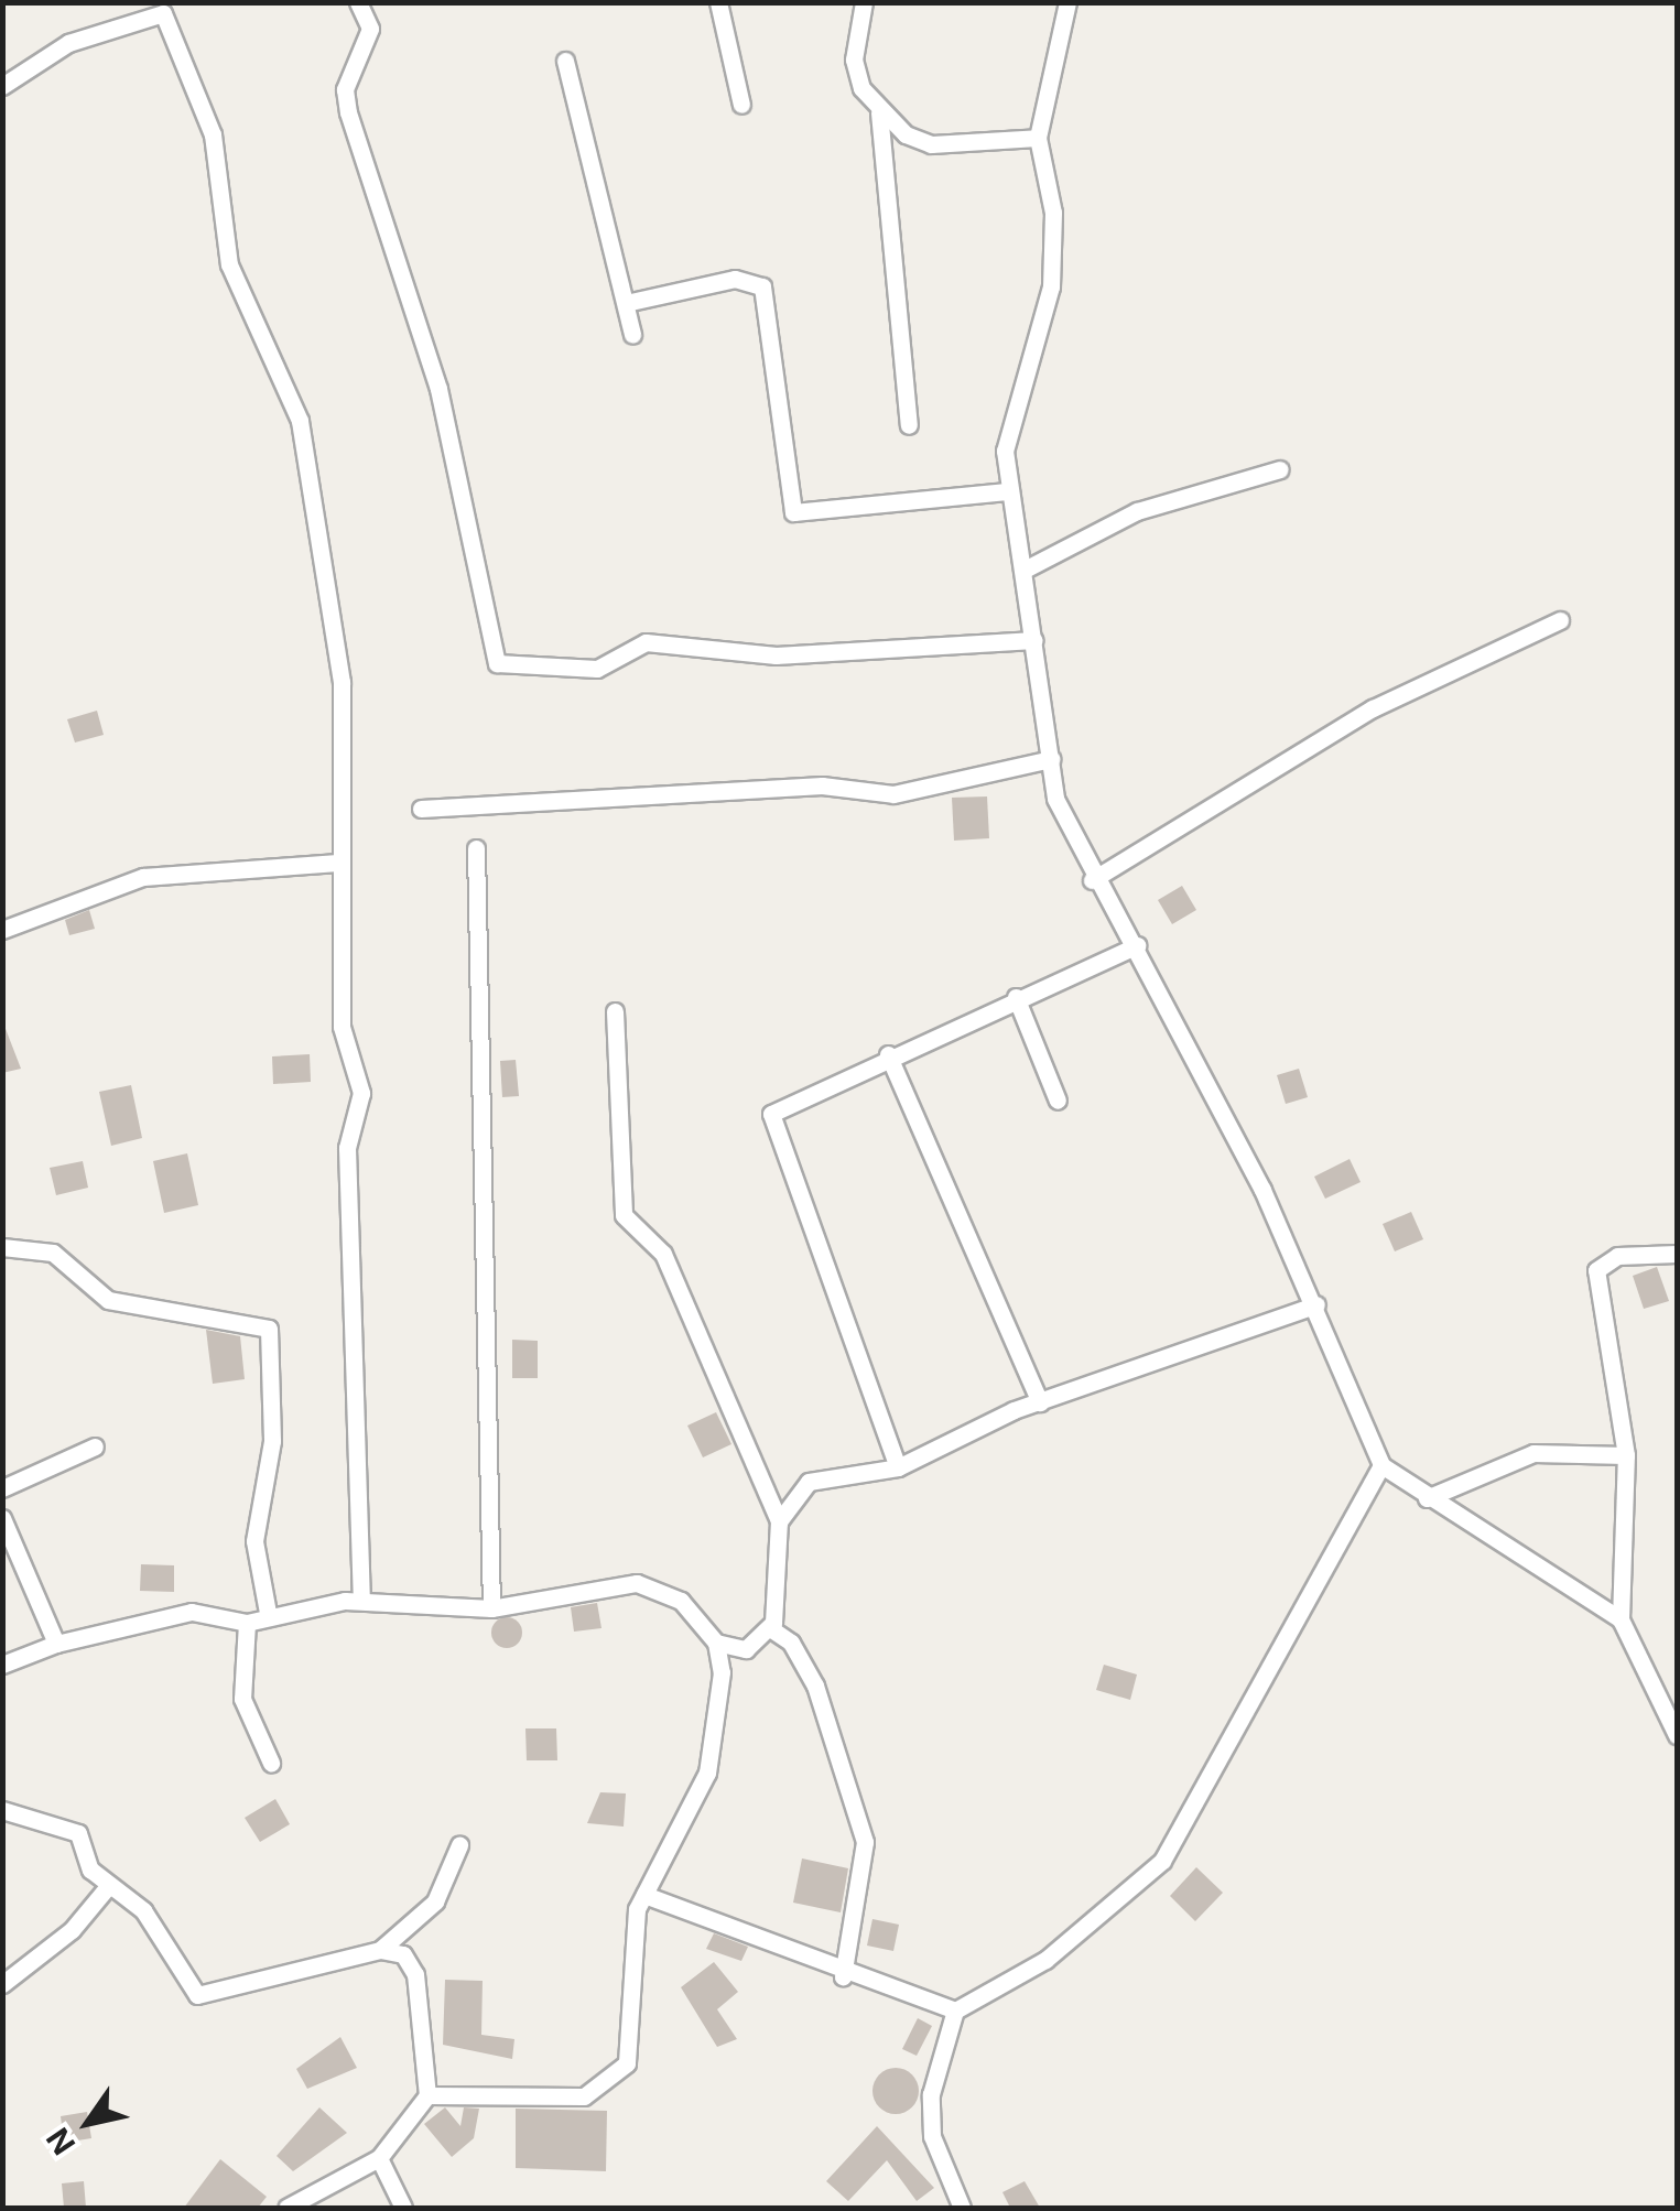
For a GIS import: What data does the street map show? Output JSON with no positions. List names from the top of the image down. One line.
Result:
{"north":"bottom left"}
